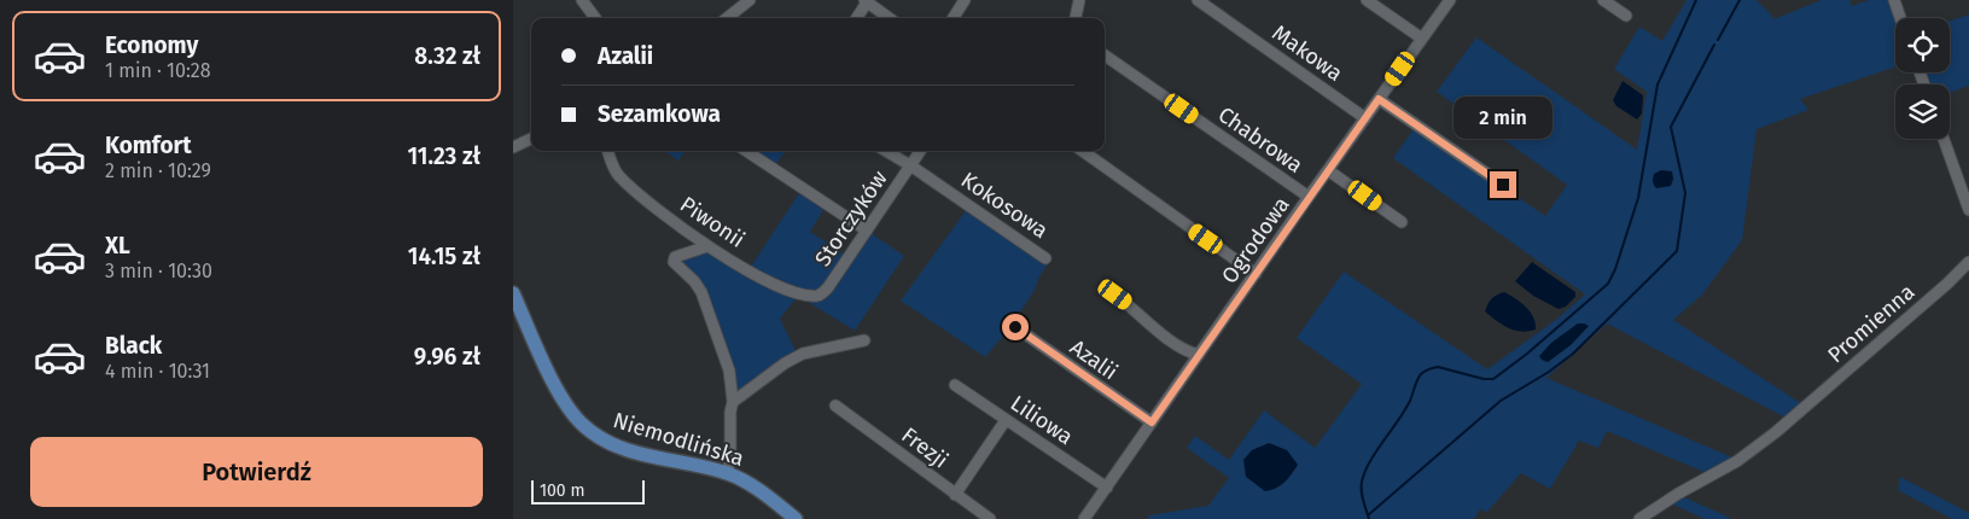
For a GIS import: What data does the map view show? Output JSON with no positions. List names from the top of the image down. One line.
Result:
{"streets":{"main road":["Niemodlińska"],"street":["Makowa","Chabrowa","Kokosowa","Storczyków","Piwonii","Ogrodowa","Promienna","Azalii","Liliowa","Frezji"]},"crossings":[["Makowa","Ogrodowa"],["Chabrowa","Ogrodowa"],["Kokosowa","Storczyków"],["Storczyków","Piwonii"],["Ogrodowa","Azalii"],["Ogrodowa","Liliowa"]],"scale_bar":"100 m","page":{"list":[{"name":"Economy","note":"1 min · 10:28","value":"8.32 zł"},{"name":"Komfort","note":"2 min · 10:29","value":"11.23 zł"},{"name":"XL","note":"3 min · 10:30","value":"14.15 zł"},{"name":"Black","note":"4 min · 10:31","value":"9.96 zł"}],"banner":["Azalii","Sezamkowa"],"bubble":"2 min","buttons":"Potwierdź","scale":"100 m"}}
